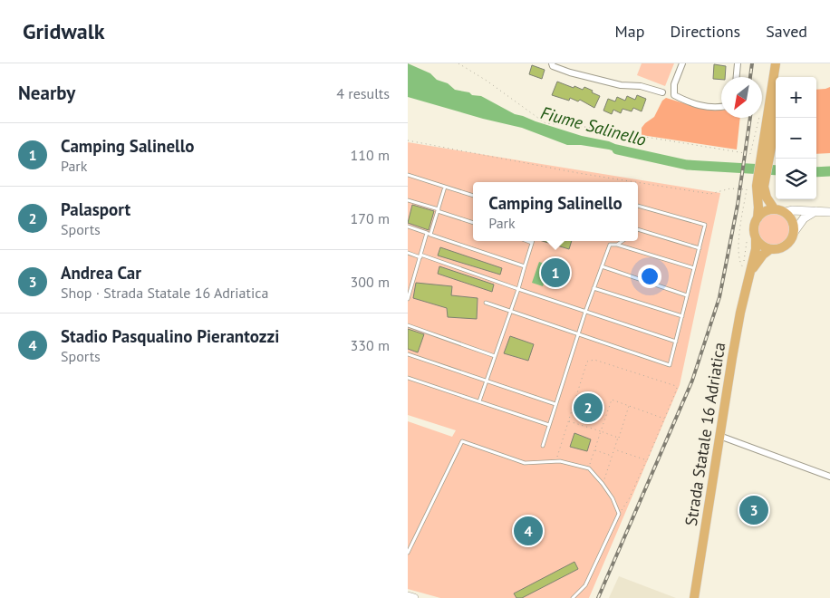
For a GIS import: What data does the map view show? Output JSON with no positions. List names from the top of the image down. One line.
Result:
{"streets":{"main road":["Strada Statale 16 Adriatica"]},"water":["Fiume Salinello"],"north":"bottom left","page":{"header":"Gridwalk","nav":["Map","Directions","Saved"],"heading":["Nearby","4 results"],"map_buttons":["+","−"],"list":[{"mark":"1","name":"Camping Salinello","note":"Park","value":"110 m"},{"mark":"2","name":"Palasport","note":"Sports","value":"170 m"},{"mark":"3","name":"Andrea Car","note":"Shop · Strada Statale 16 Adriatica","value":"300 m"},{"mark":"4","name":"Stadio Pasqualino Pierantozzi","note":"Sports","value":"330 m"}],"popup":["Camping Salinello","Park"],"pins":["1","2","3","4"]}}
